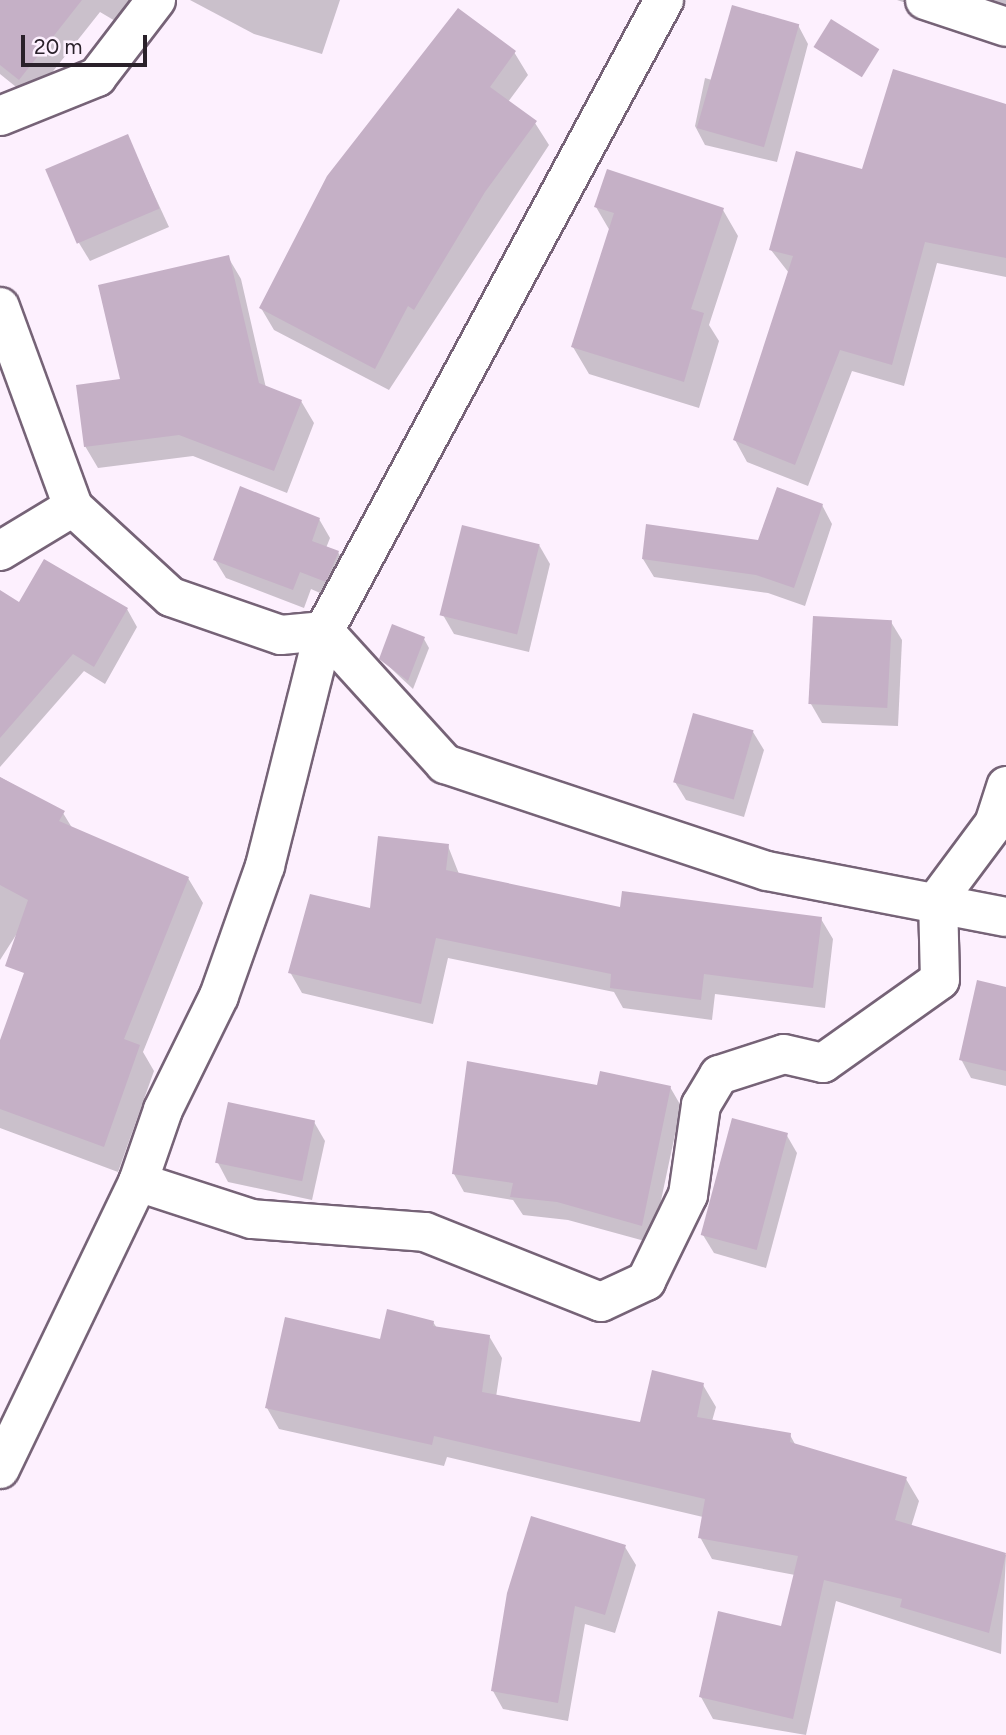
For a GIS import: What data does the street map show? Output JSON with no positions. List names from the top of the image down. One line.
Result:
{"scale_bar":"20 m"}
